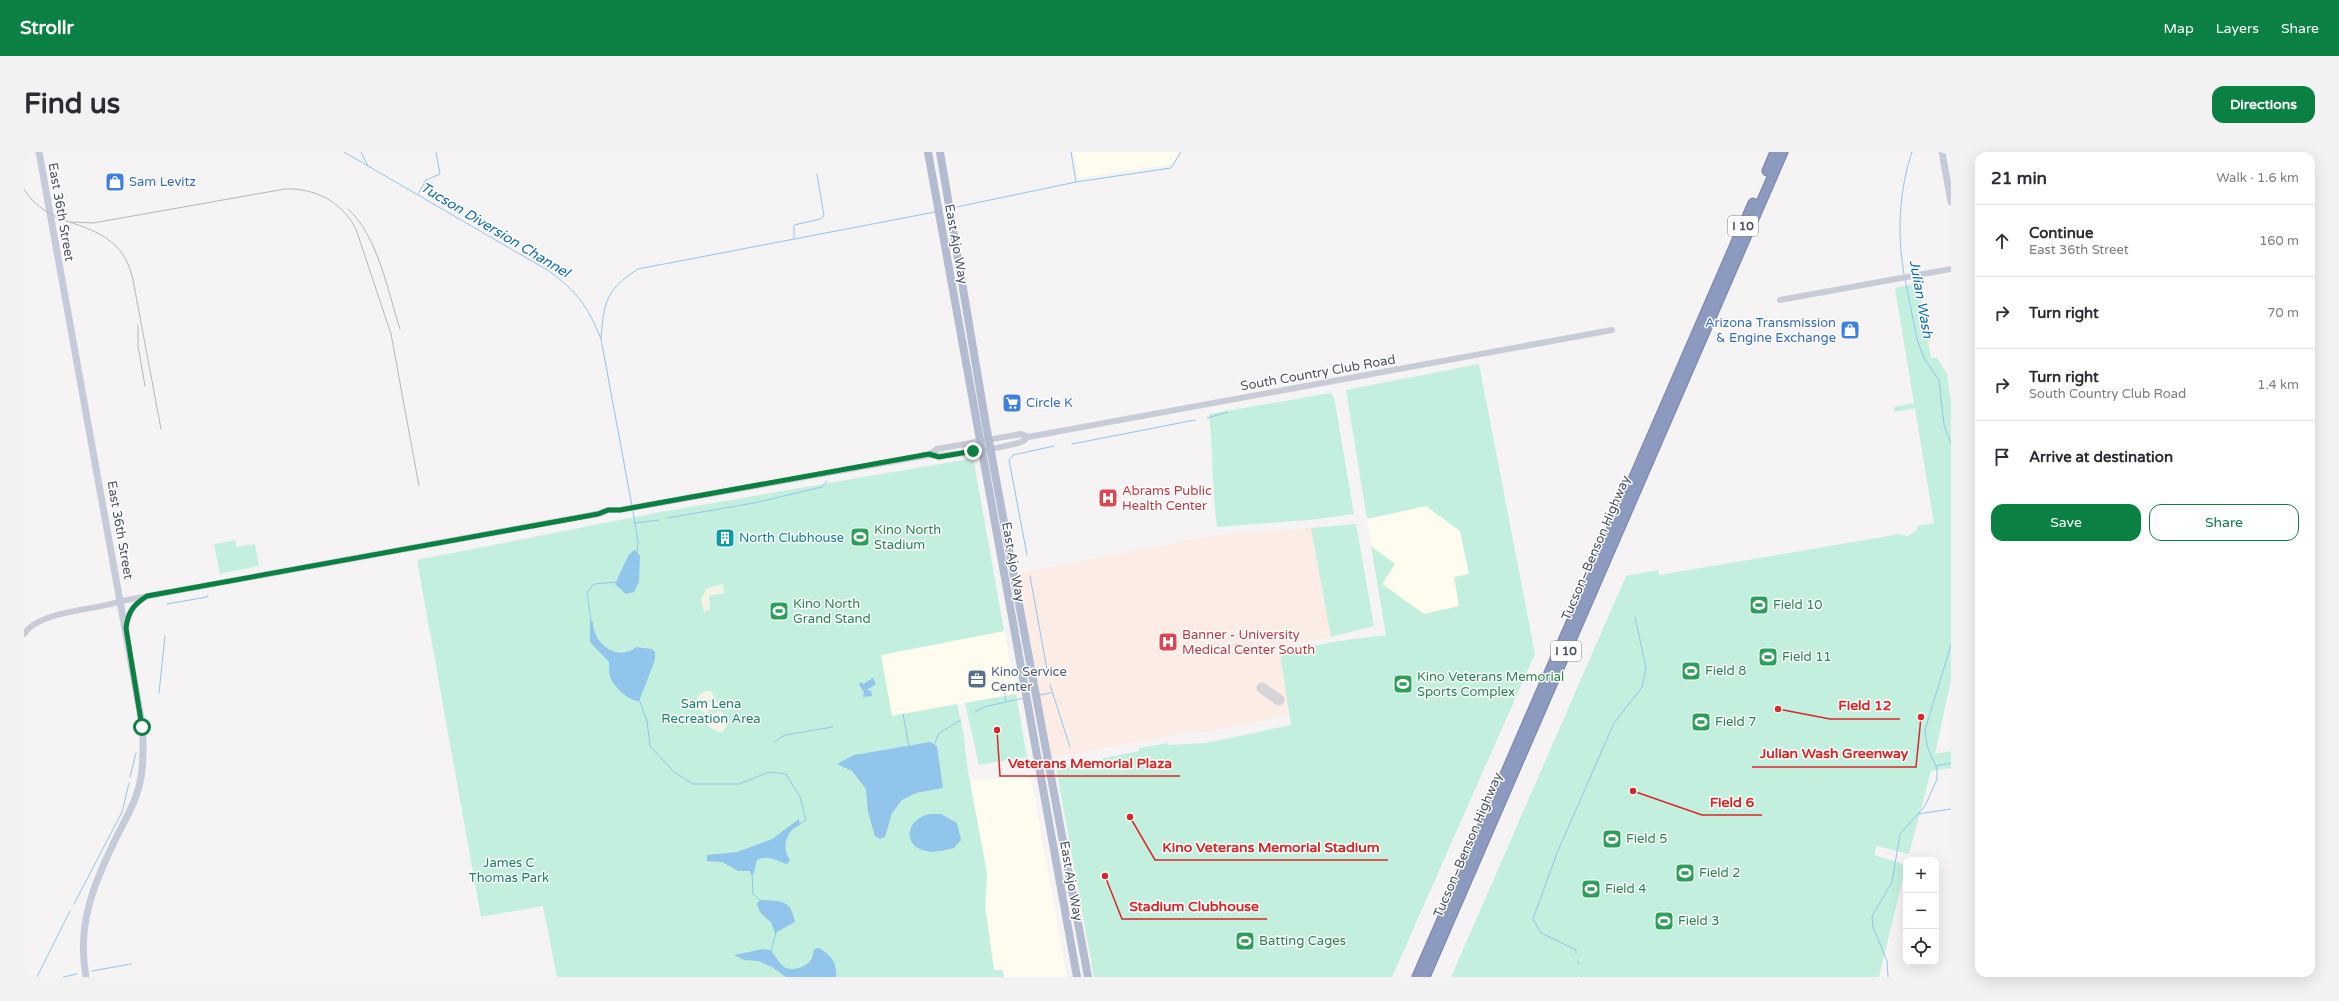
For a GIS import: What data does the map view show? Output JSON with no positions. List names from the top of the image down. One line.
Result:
{"streets":{"highway":["I 10","Tucson–Benson Highway"],"main road":["East 36th Street","East Ajo Way"],"street":["South Country Club Road"]},"crossings":[["East 36th Street","South Country Club Road"],["East Ajo Way","South Country Club Road"]],"water":["Tucson Diversion Channel","Julian Wash"],"parks":["Sam Lena Recreation Area","James C Thomas Park"],"places":{"shop":["Sam Levitz","Arizona Transmission & Engine Exchange"],"supermarket":["Circle K"],"hospital":["Abrams Public Health Center","Banner - University Medical Center South"],"sports":["Kino North Stadium","Field 10","Kino North Grand Stand","Field 11","Field 8","Kino Veterans Memorial Sports Complex","Field 7","Field 5","Field 2","Field 4","Field 3","Batting Cages"],"building":["North Clubhouse"],"office":["Kino Service Center"],"other":["Field 12","Julian Wash Greenway","Veterans Memorial Plaza","Field 6","Kino Veterans Memorial Stadium","Stadium Clubhouse"]},"page":{"header":"Strollr","nav":["Map","Layers","Share"],"buttons":["Directions",["Save","Share"]],"title":"Find us","heading":["21 min","Walk · 1.6 km"],"list":[["Continue","East 36th Street","160 m"],["Turn right","70 m"],["Turn right","South Country Club Road","1.4 km"],"Arrive at destination"],"map_buttons":["+","−"]}}
